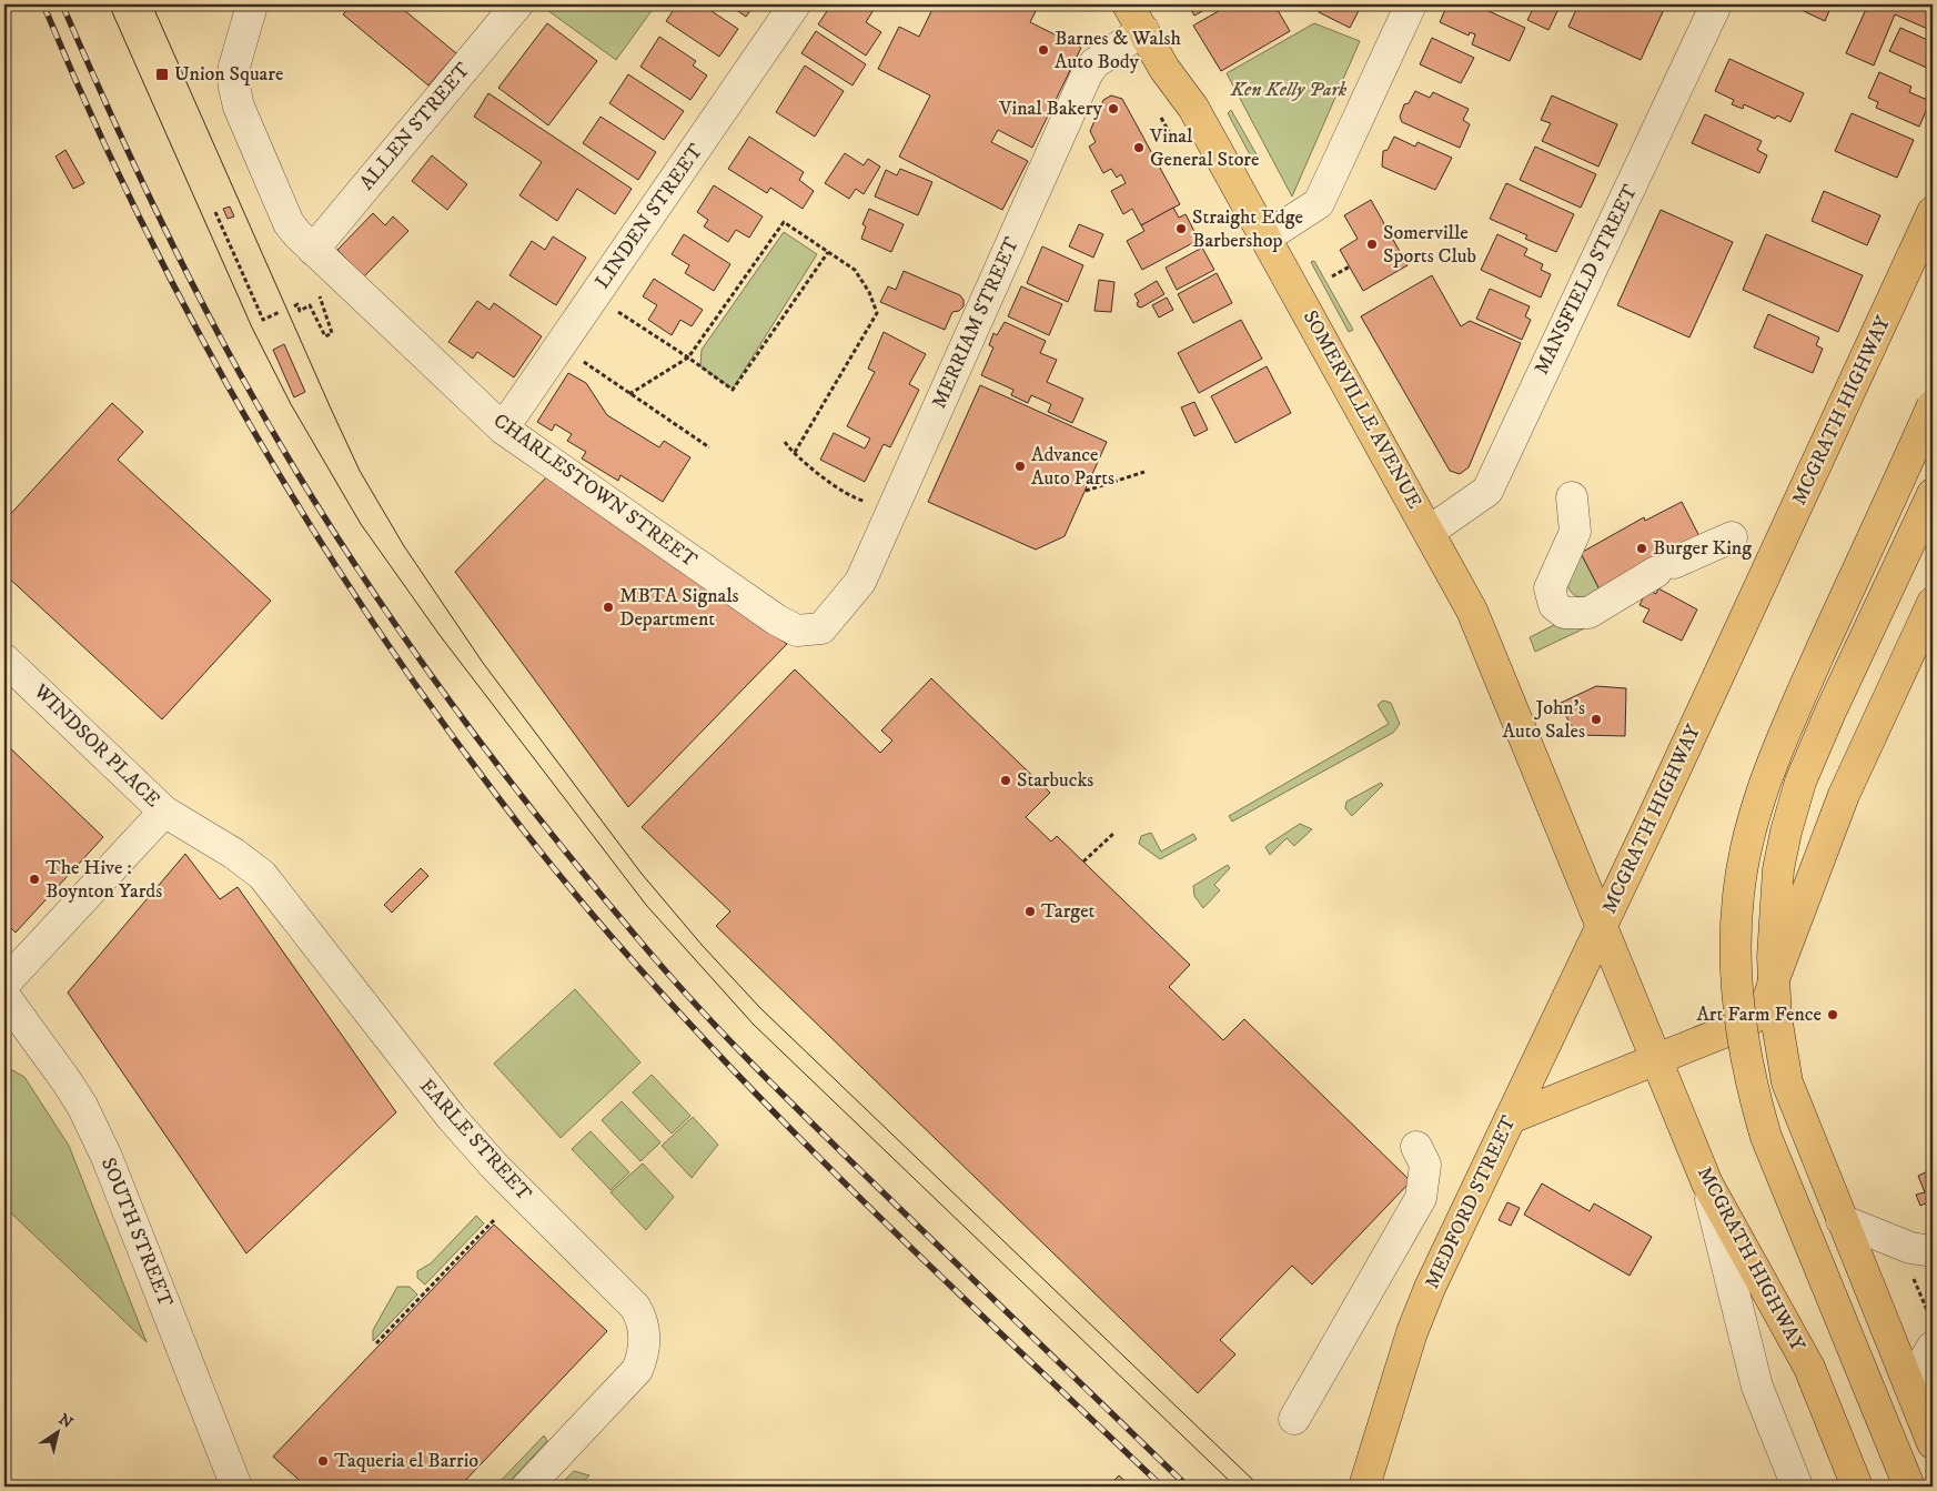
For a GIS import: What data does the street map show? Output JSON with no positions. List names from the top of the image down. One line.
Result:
{"streets":{"main road":["SOMERVILLE AVENUE","MCGRATH HIGHWAY","MEDFORD STREET"],"street":["ALLEN STREET","LINDEN STREET","MANSFIELD STREET","MERRIAM STREET","CHARLESTOWN STREET","WINDSOR PLACE","EARLE STREET","SOUTH STREET"]},"crossings":[["ALLEN STREET","CHARLESTOWN STREET"],["LINDEN STREET","CHARLESTOWN STREET"],["MANSFIELD STREET","SOMERVILLE AVENUE"],["MERRIAM STREET","SOMERVILLE AVENUE"],["MERRIAM STREET","CHARLESTOWN STREET"],["SOMERVILLE AVENUE","MCGRATH HIGHWAY"],["SOMERVILLE AVENUE","MEDFORD STREET"],["MCGRATH HIGHWAY","MEDFORD STREET"],["WINDSOR PLACE","EARLE STREET"]],"parks":["Ken Kelly Park"],"places":{"other":["Barnes & Walsh Auto Body","Vinal Bakery","Vinal General Store","Straight Edge Barbershop","Somerville Sports Club","Advance Auto Parts","Burger King","MBTA Signals Department","John's Auto Sales","Starbucks","The Hive : Boynton Yards","Target","Art Farm Fence","Taqueria el Barrio"],"transit":["Union Square"]},"north":"top right"}
